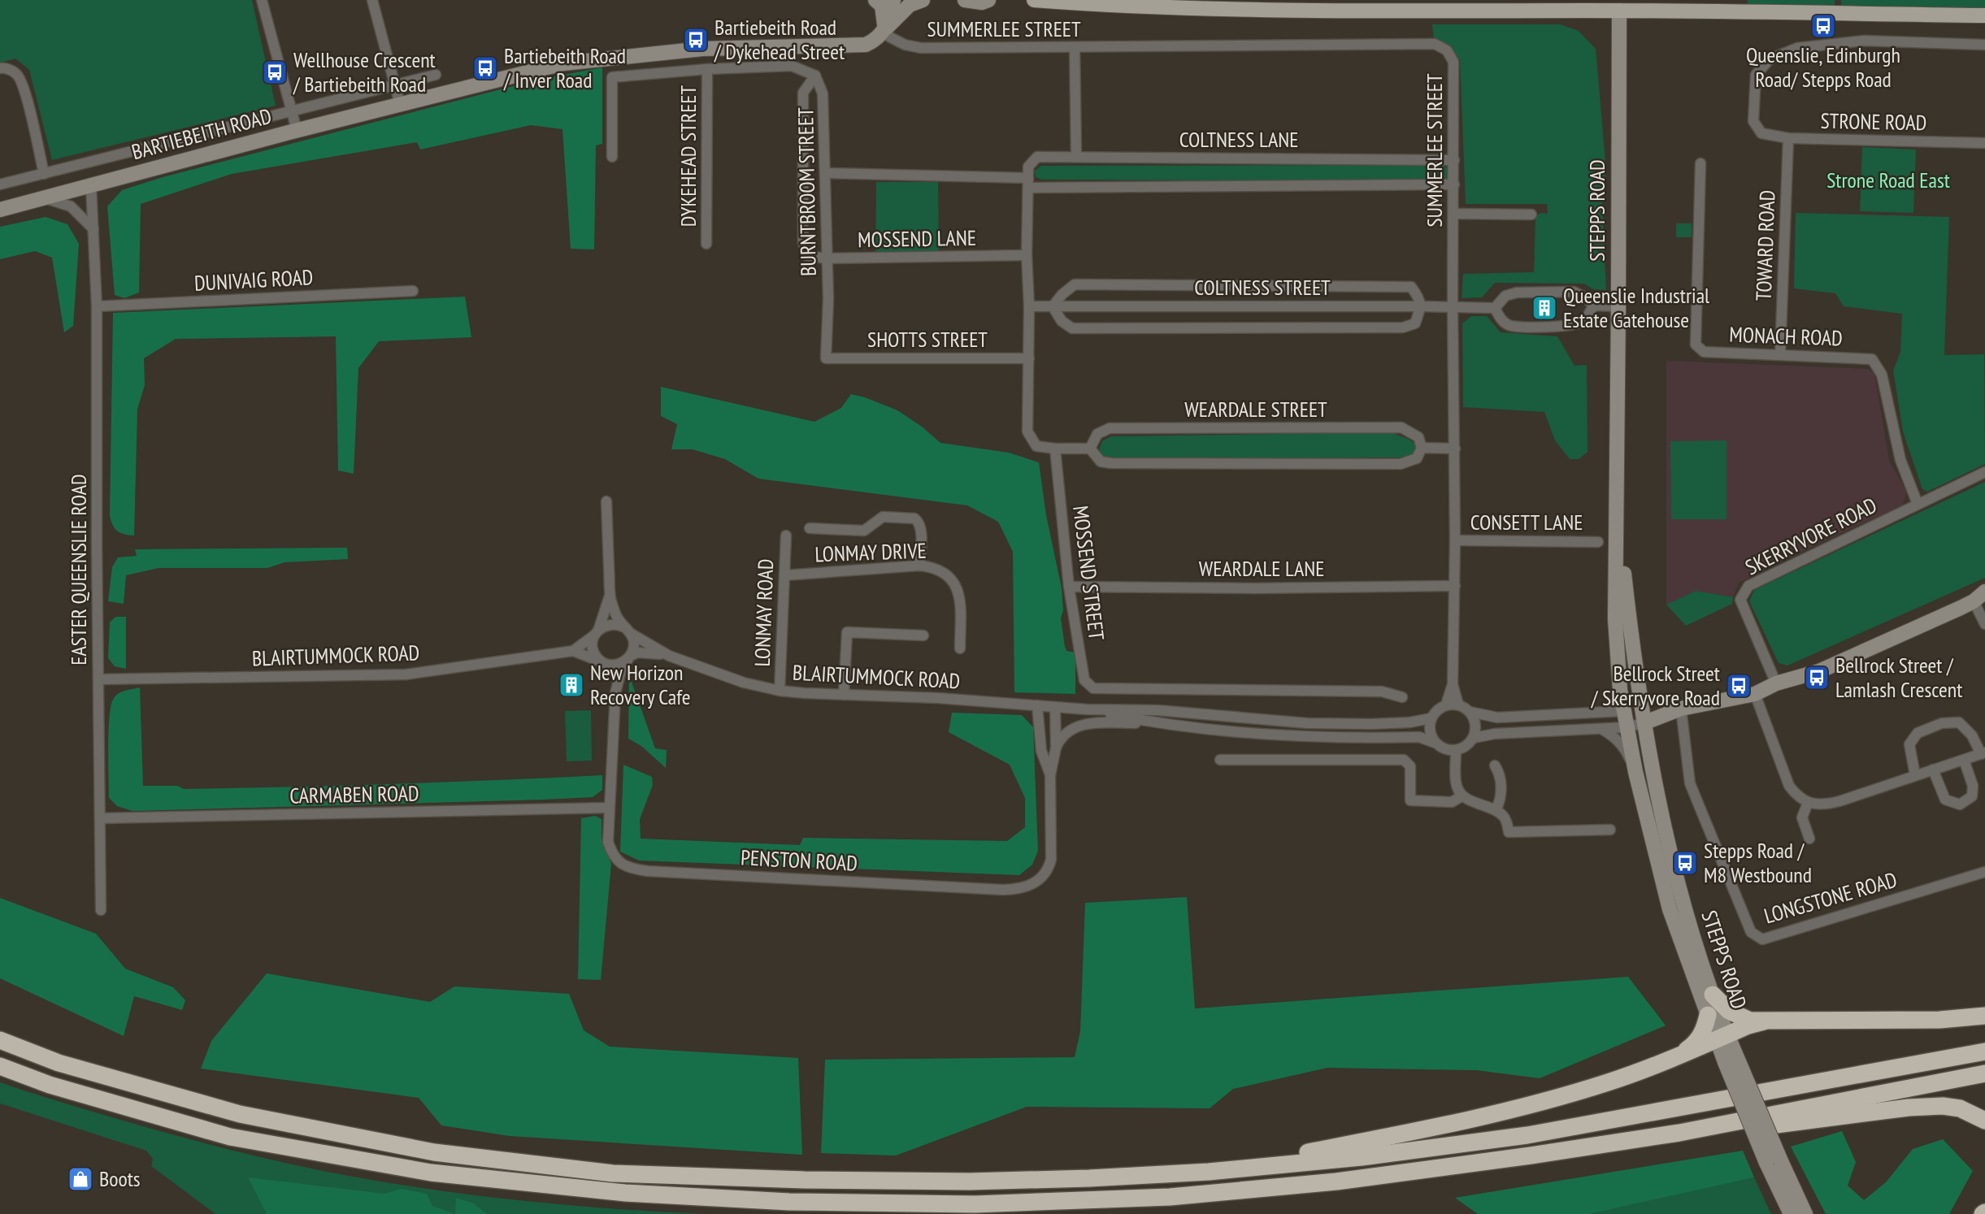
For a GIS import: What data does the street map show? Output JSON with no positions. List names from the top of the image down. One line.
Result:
{"streets":{"main road":["BARTIEBEITH ROAD","STEPPS ROAD"],"street":["SUMMERLEE STREET","STRONE ROAD","COLTNESS LANE","DYKEHEAD STREET","BURNTBROOM STREET","MOSSEND LANE","TOWARD ROAD","DUNIVAIG ROAD","COLTNESS STREET","MONACH ROAD","SHOTTS STREET","WEARDALE STREET","CONSETT LANE","SKERRYVORE ROAD","LONMAY DRIVE","WEARDALE LANE","EASTER QUEENSLIE ROAD","MOSSEND STREET","LONMAY ROAD","BLAIRTUMMOCK ROAD","CARMABEN ROAD","PENSTON ROAD","LONGSTONE ROAD"]},"crossings":[["SUMMERLEE STREET","BARTIEBEITH ROAD"],["SUMMERLEE STREET","COLTNESS LANE"],["SUMMERLEE STREET","COLTNESS STREET"],["SUMMERLEE STREET","CONSETT LANE"],["SUMMERLEE STREET","WEARDALE LANE"],["STRONE ROAD","TOWARD ROAD"],["BARTIEBEITH ROAD","EASTER QUEENSLIE ROAD"],["BURNTBROOM STREET","MOSSEND LANE"],["BURNTBROOM STREET","SHOTTS STREET"],["TOWARD ROAD","MONACH ROAD"],["DUNIVAIG ROAD","EASTER QUEENSLIE ROAD"],["MONACH ROAD","SKERRYVORE ROAD"],["LONMAY DRIVE","LONMAY ROAD"],["WEARDALE LANE","MOSSEND STREET"],["EASTER QUEENSLIE ROAD","BLAIRTUMMOCK ROAD"],["EASTER QUEENSLIE ROAD","CARMABEN ROAD"],["LONMAY ROAD","BLAIRTUMMOCK ROAD"],["BLAIRTUMMOCK ROAD","PENSTON ROAD"],["CARMABEN ROAD","PENSTON ROAD"]],"parks":["Strone Road East"],"places":{"bus stop":["Queenslie, Edinburgh Road/ Stepps Road","Bartiebeith Road / Dykehead Street","Bartiebeith Road / Inver Road","Wellhouse Crescent / Bartiebeith Road","Bellrock Street / Lamlash Crescent","Bellrock Street / Skerryvore Road","Stepps Road / M8 Westbound"],"building":["Queenslie Industrial Estate Gatehouse","New Horizon Recovery Cafe"],"shop":["Boots"]}}
